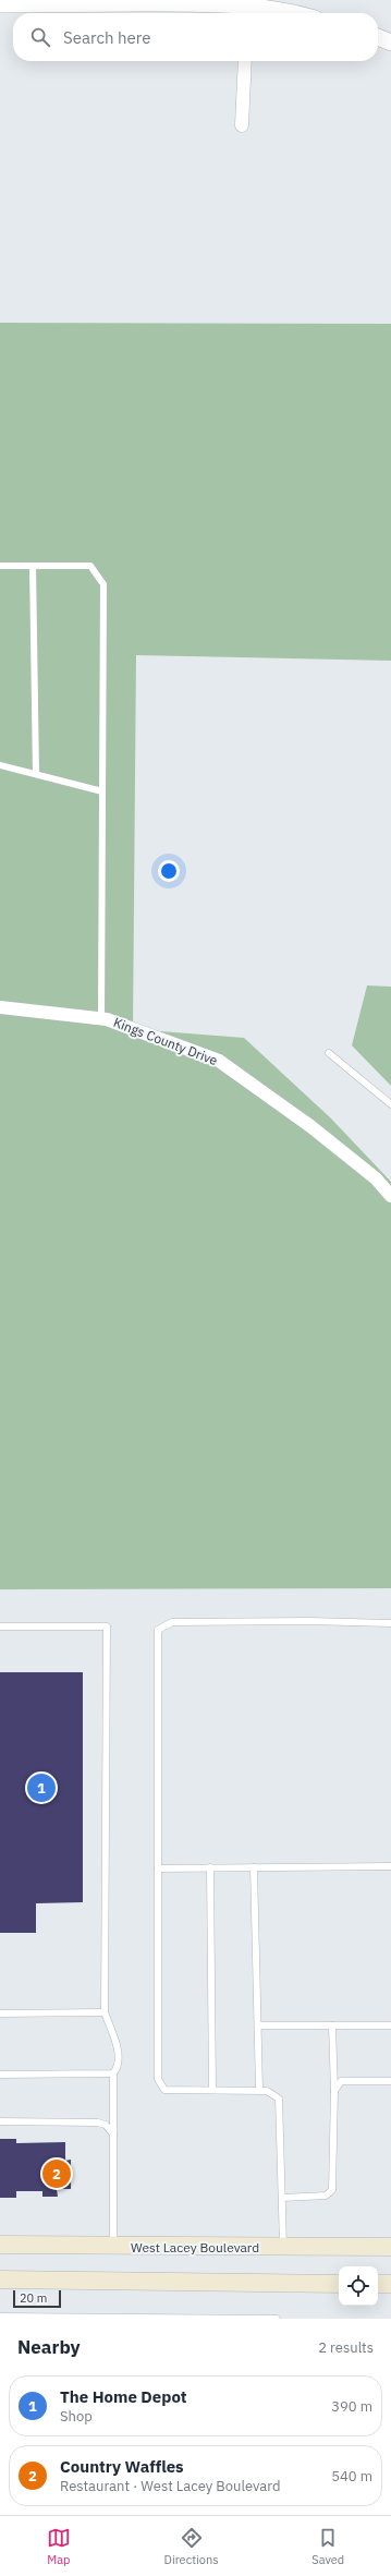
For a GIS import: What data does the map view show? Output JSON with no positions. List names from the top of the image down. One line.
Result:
{"streets":{"main road":["West Lacey Boulevard"],"street":["Kings County Drive"]},"scale_bar":"20 m","page":{"search":"Search here","pins":["1","2"],"scale":"20 m","heading":["Nearby","2 results"],"list":[{"mark":"1","name":"The Home Depot","note":"Shop","value":"390 m"},{"mark":"2","name":"Country Waffles","note":"Restaurant · West Lacey Boulevard","value":"540 m"}],"nav":["Map","Directions","Saved"]}}
